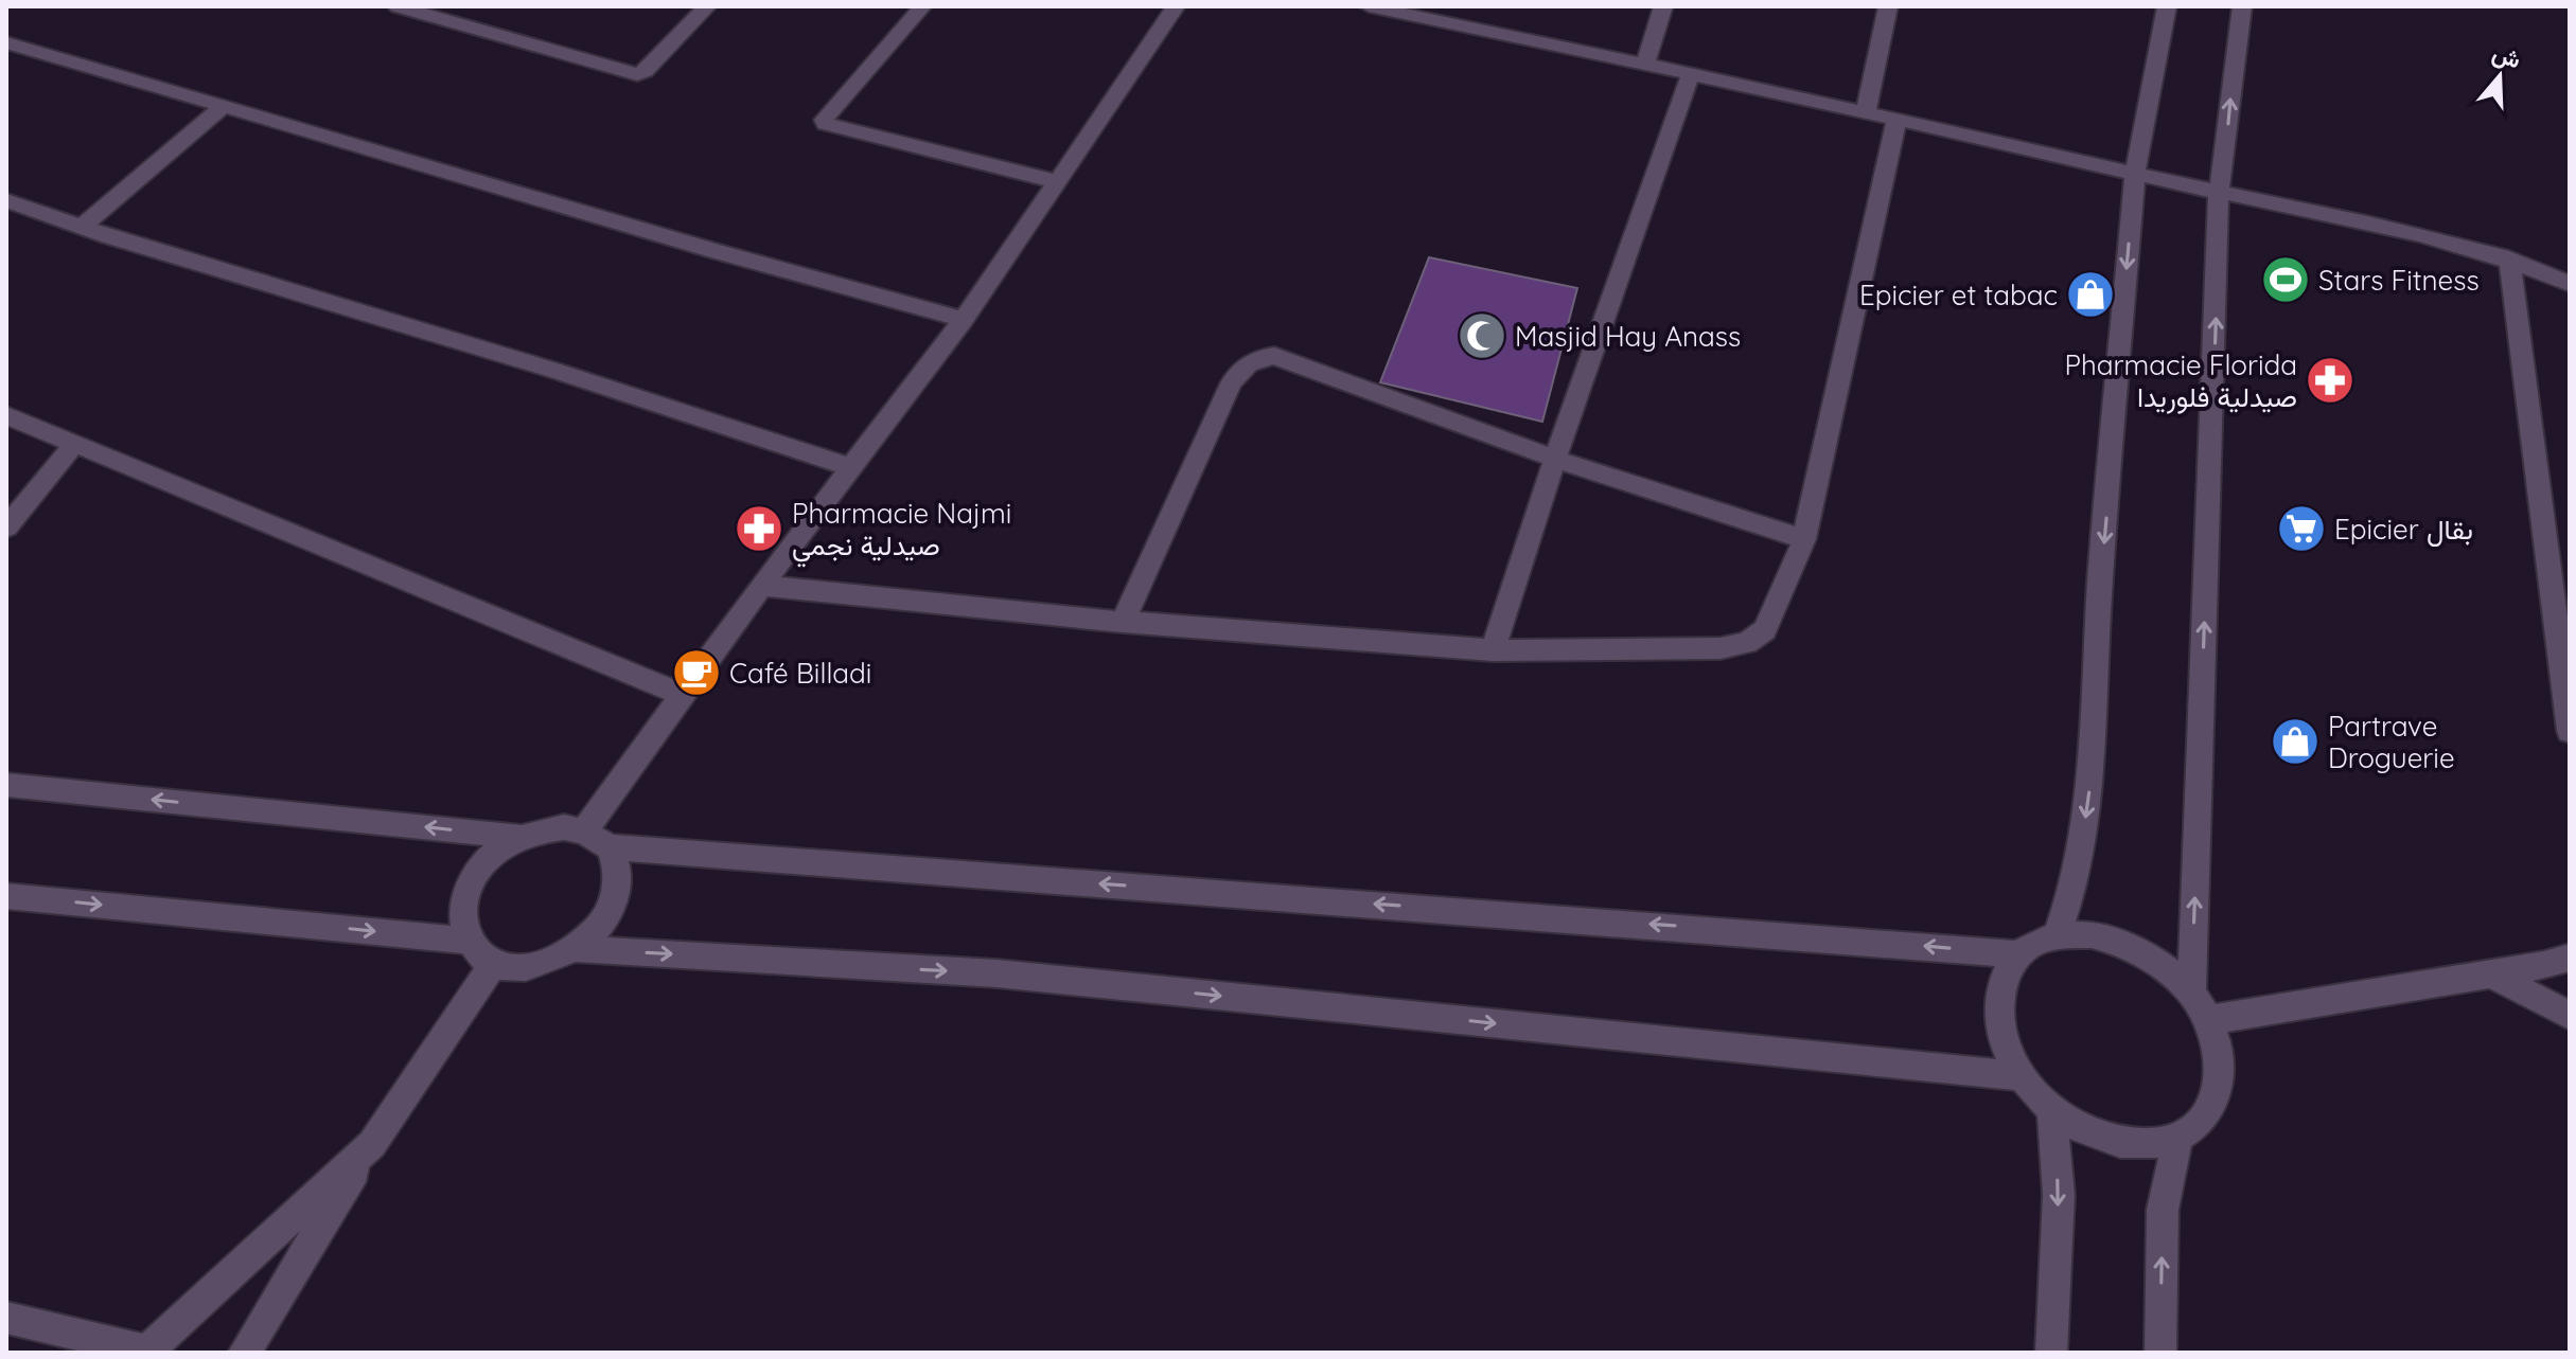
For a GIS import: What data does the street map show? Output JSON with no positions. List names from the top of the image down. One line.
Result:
{"places":{"sports":["Stars Fitness"],"shop":["Epicier et tabac","Partrave Droguerie"],"mosque":["Masjid Hay Anass"],"pharmacy":["Pharmacie Florida صيدلية فلوريدا","Pharmacie Najmi صيدلية نجمي"],"supermarket":["Epicier بقال"],"cafe":["Café Billadi"]},"north":"top"}
